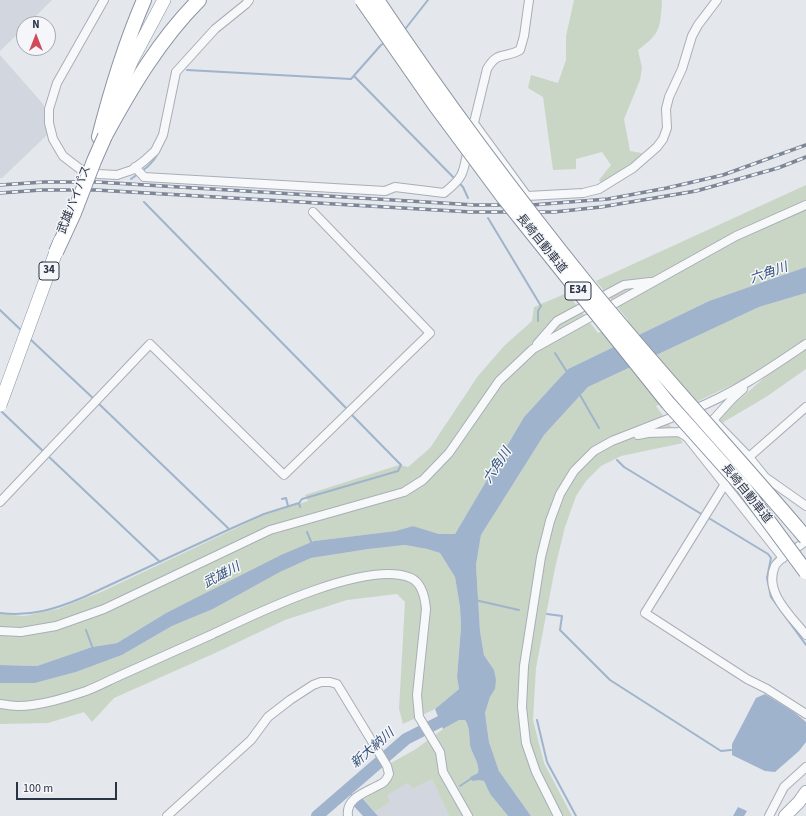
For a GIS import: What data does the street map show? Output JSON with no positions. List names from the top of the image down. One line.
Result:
{"streets":{"highway":["長崎自動車道","34","E34"]},"water":["六角川","武雄川","新大納川"],"scale_bar":"100 m","north":"top"}
